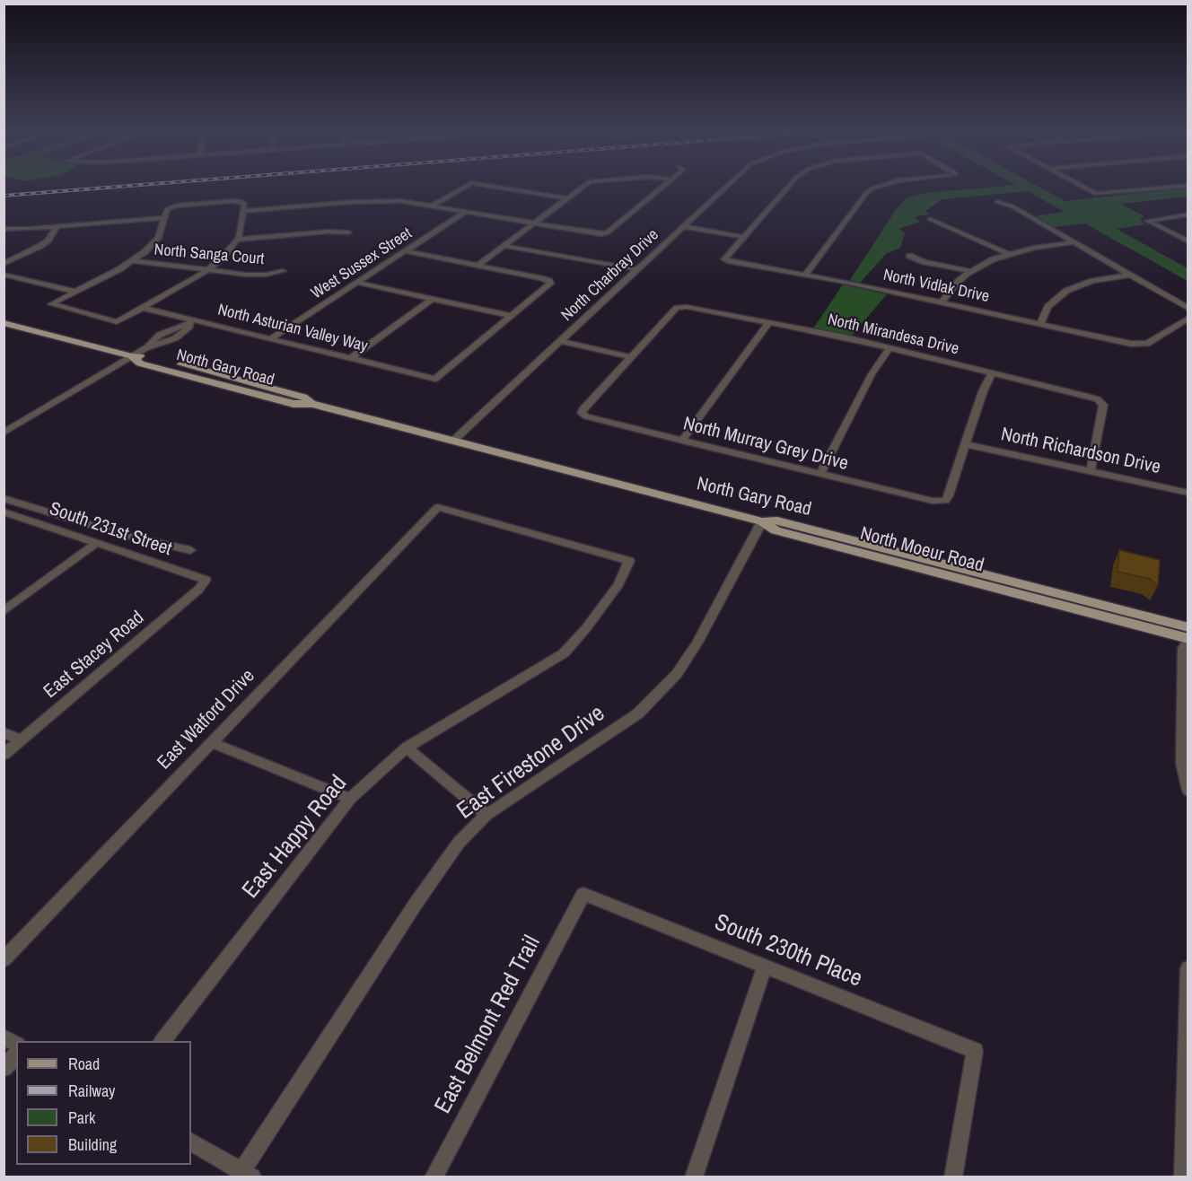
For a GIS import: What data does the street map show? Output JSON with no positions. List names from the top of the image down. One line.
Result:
{"streets":{"main road":["North Gary Road","North Moeur Road"],"street":["North Sanga Court","West Sussex Street","North Charbray Drive","North Vidlak Drive","North Asturian Valley Way","North Mirandesa Drive","North Murray Grey Drive","North Richardson Drive","South 231st Street","East Stacey Road","East Watford Drive","East Firestone Drive","East Happy Road","South 230th Place","East Belmont Red Trail"]},"crossings":[["West Sussex Street","North Asturian Valley Way"],["North Charbray Drive","North Gary Road"],["North Mirandesa Drive","North Murray Grey Drive"],["North Mirandesa Drive","North Richardson Drive"],["North Gary Road","North Moeur Road"],["North Gary Road","East Firestone Drive"],["North Murray Grey Drive","North Richardson Drive"],["South 231st Street","East Stacey Road"],["North Moeur Road","East Firestone Drive"],["East Watford Drive","East Happy Road"],["South 230th Place","East Belmont Red Trail"]],"legend":["Road","Railway","Park","Building"]}
